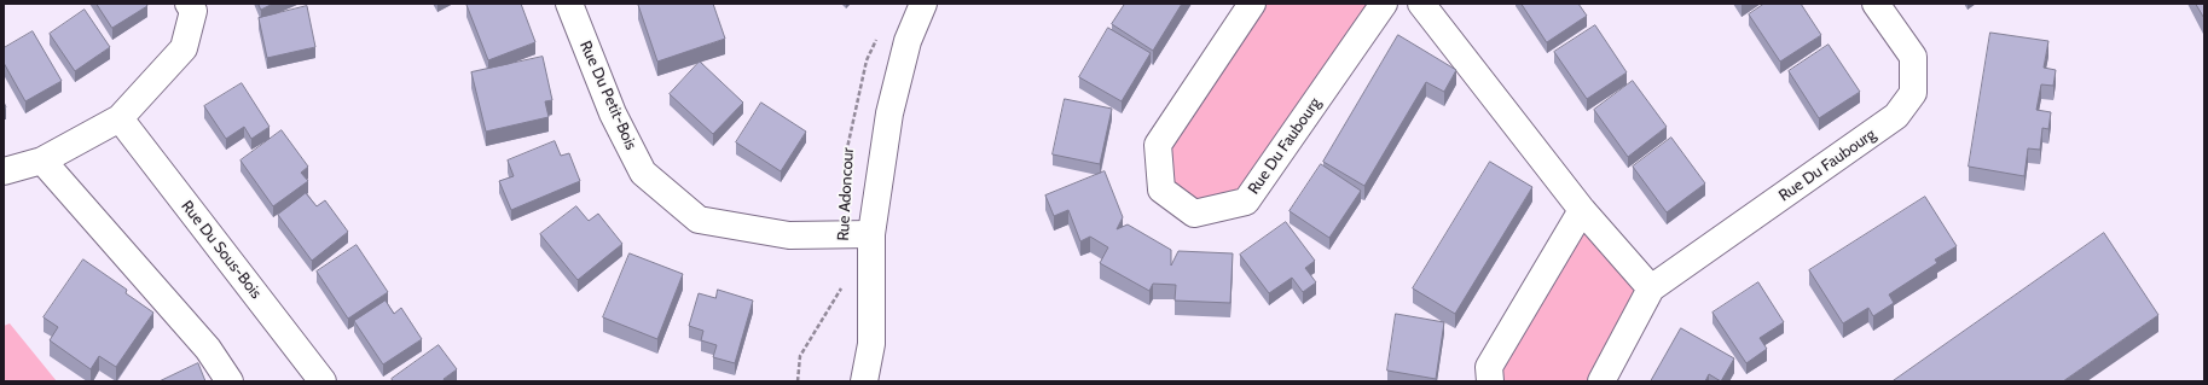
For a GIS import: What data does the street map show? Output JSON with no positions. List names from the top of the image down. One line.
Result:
{"streets":{"street":["Rue Du Petit-Bois","Rue Du Faubourg","Rue Adoncour","Rue Du Sous-Bois"]},"crossings":[["Rue Du Petit-Bois","Rue Adoncour"]]}
